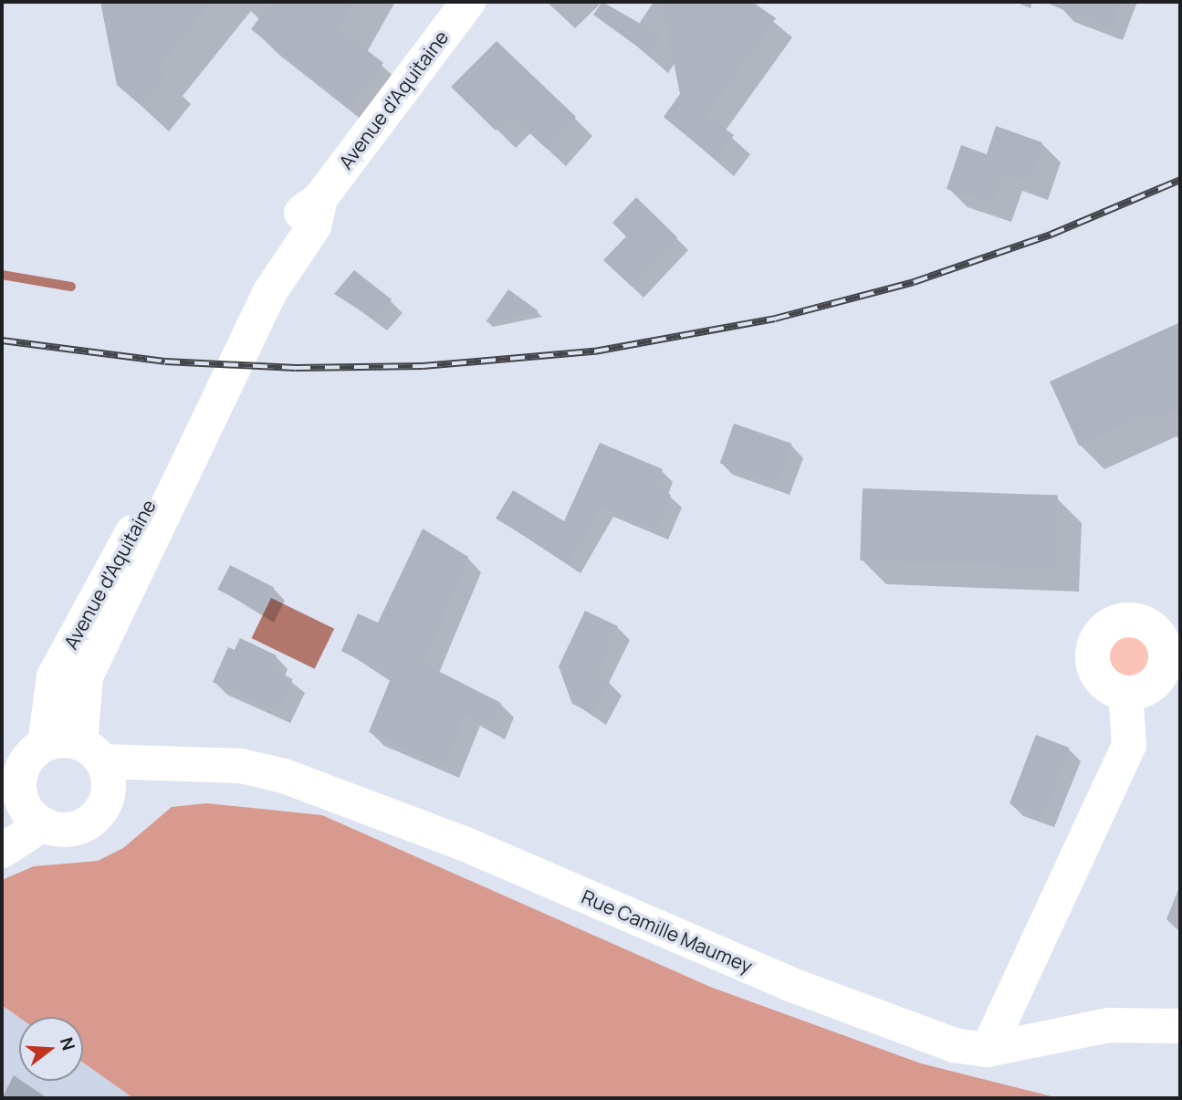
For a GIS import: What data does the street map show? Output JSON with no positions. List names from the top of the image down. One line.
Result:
{"streets":{"street":["Avenue d'Aquitaine","Rue Camille Maumey"]},"crossings":[["Avenue d'Aquitaine","Rue Camille Maumey"]],"north":"right"}
